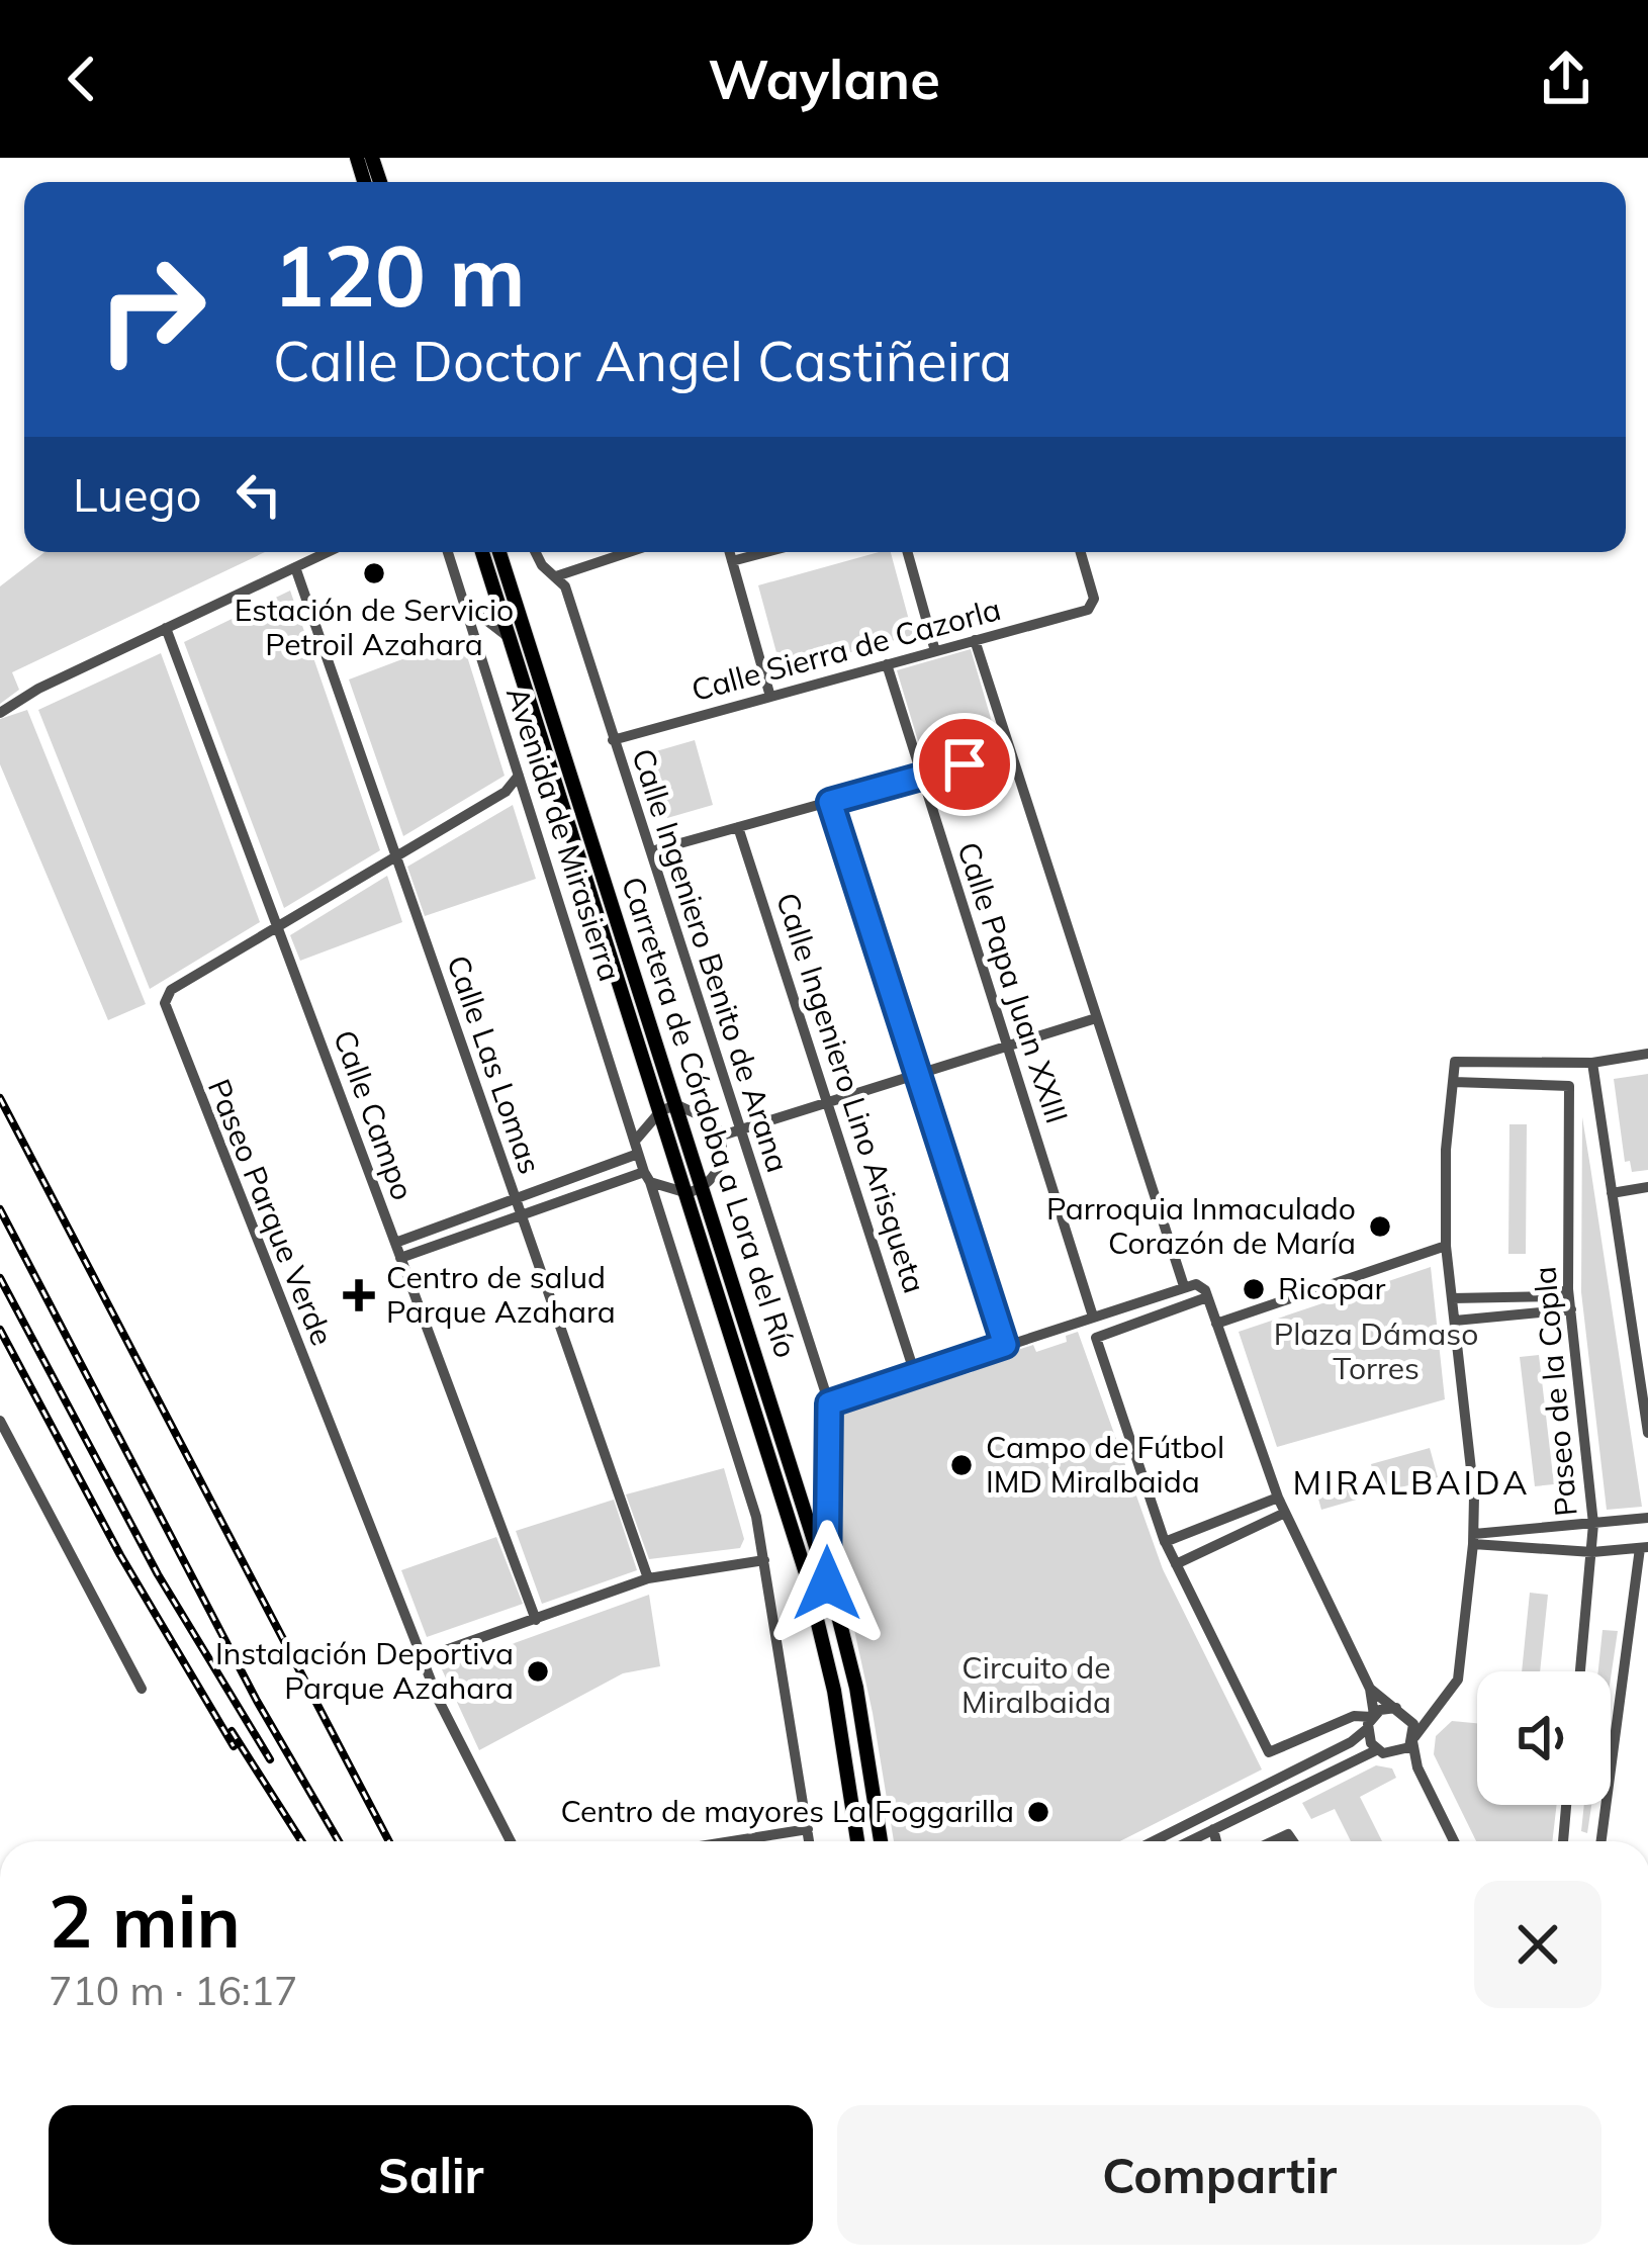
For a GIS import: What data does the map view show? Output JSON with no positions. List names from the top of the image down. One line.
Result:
{"streets":{"main road":["Carretera de Córdoba a Lora del Río"],"street":["Calle Sierra de Cazorla","Avenida de Mirasierra","Calle Ingeniero Benito de Arana","Calle Papa Juan XXIII","Calle Las Lomas","Calle Ingeniero Lino Arisqueta","Calle Campo","Paseo Parque Verde","Paseo de la Copla"]},"crossings":[["Calle Sierra de Cazorla","Calle Ingeniero Benito de Arana"],["Calle Sierra de Cazorla","Calle Papa Juan XXIII"],["Calle Ingeniero Benito de Arana","Carretera de Córdoba a Lora del Río"],["Calle Las Lomas","Paseo Parque Verde"],["Calle Campo","Paseo Parque Verde"]],"districts":["MIRALBAIDA"],"parks":["Plaza Dámaso Torres","Circuito de Miralbaida"],"places":{"other":["Estación de Servicio Petroil Azahara","Parroquia Inmaculado Corazón de María","Ricopar","Campo de Fútbol IMD Miralbaida","Instalación Deportiva Parque Azahara","Centro de mayores La Foggarilla"],"health":["Centro de salud Parque Azahara"]},"page":{"header":"Waylane","turn":["120 m","Calle Doctor Angel Castiñeira"],"then":"Luego","heading":["2 min","710 m · 16:17"],"buttons":["Salir","Compartir"]}}
